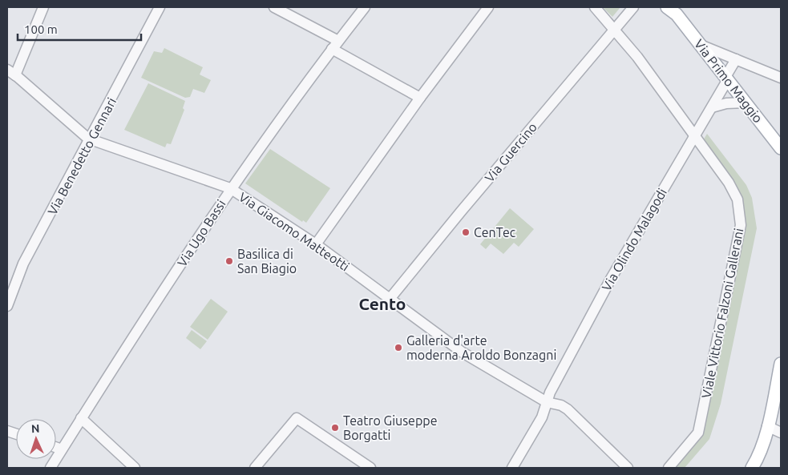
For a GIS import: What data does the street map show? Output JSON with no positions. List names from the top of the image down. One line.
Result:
{"streets":{"main road":["Via Primo Maggio"],"street":["Via Guercino","Via Benedetto Gennari","Via Giacomo Matteotti","Via Ugo Bassi","Via Olindo Malagodi","Viale Vittorio Falzoni Gallerani"]},"crossings":[["Via Primo Maggio","Via Olindo Malagodi"],["Via Guercino","Via Giacomo Matteotti"],["Via Guercino","Viale Vittorio Falzoni Gallerani"],["Via Benedetto Gennari","Via Giacomo Matteotti"],["Via Giacomo Matteotti","Via Ugo Bassi"],["Via Giacomo Matteotti","Via Olindo Malagodi"],["Via Olindo Malagodi","Viale Vittorio Falzoni Gallerani"]],"districts":["Cento"],"places":["CenTec","Basilica di San Biagio","Galleria d'arte moderna Aroldo Bonzagni","Teatro Giuseppe Borgatti"],"scale_bar":"100 m","north":"top"}
